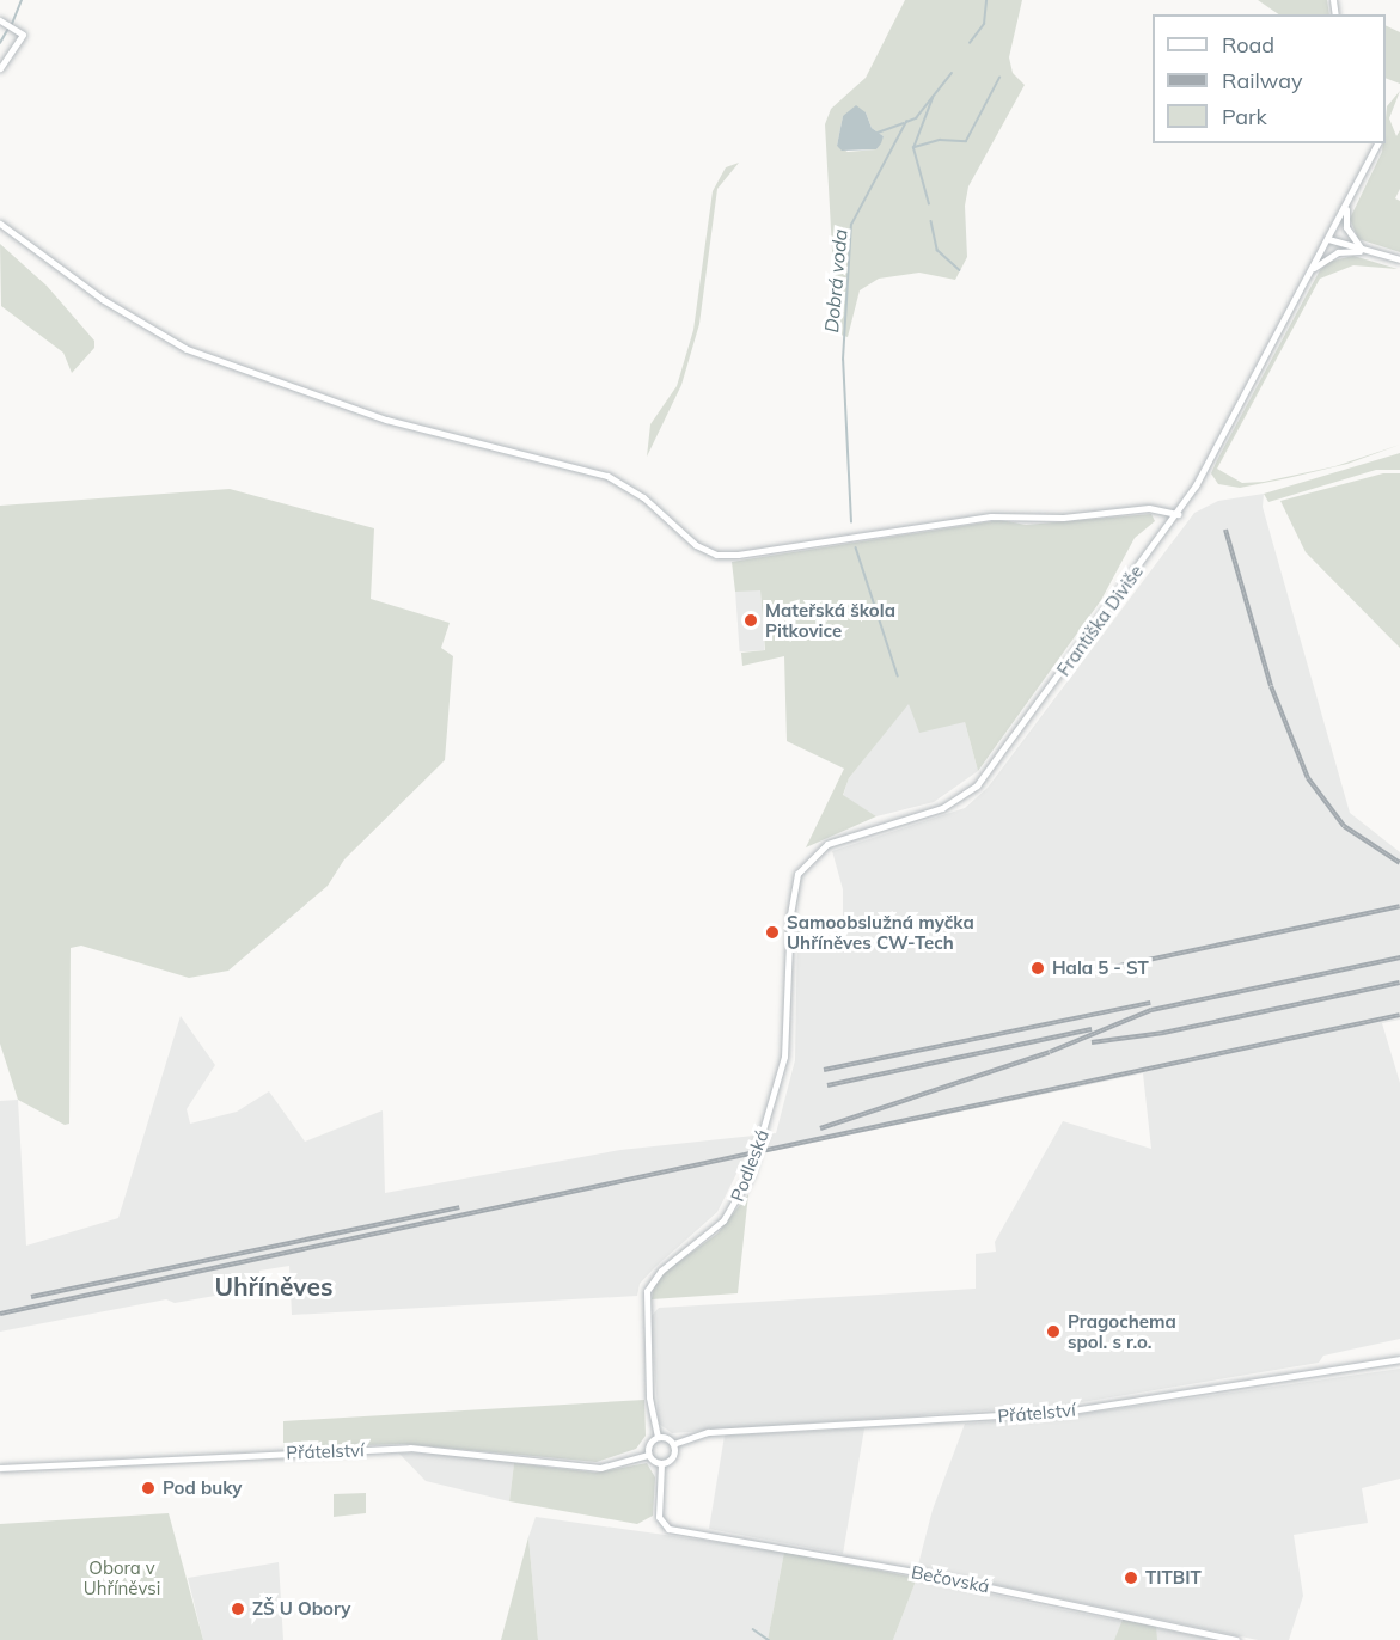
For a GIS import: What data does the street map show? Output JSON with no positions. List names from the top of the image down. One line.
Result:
{"streets":{"main road":["Františka Diviše","Podleská","Přátelství","Bečovská"]},"crossings":[["Františka Diviše","Podleská"],["Podleská","Přátelství"],["Podleská","Bečovská"],["Přátelství","Bečovská"]],"districts":["Uhříněves"],"water":["Dobrá voda"],"parks":["Obora v Uhříněvsi"],"places":["Mateřská škola Pitkovice","Samoobslužná myčka Uhříněves CW-Tech","Hala 5 - ST","Pragochema spol. s r.o.","Pod buky","TITBIT","ZŠ U Obory"],"legend":["Road","Railway","Park"]}
